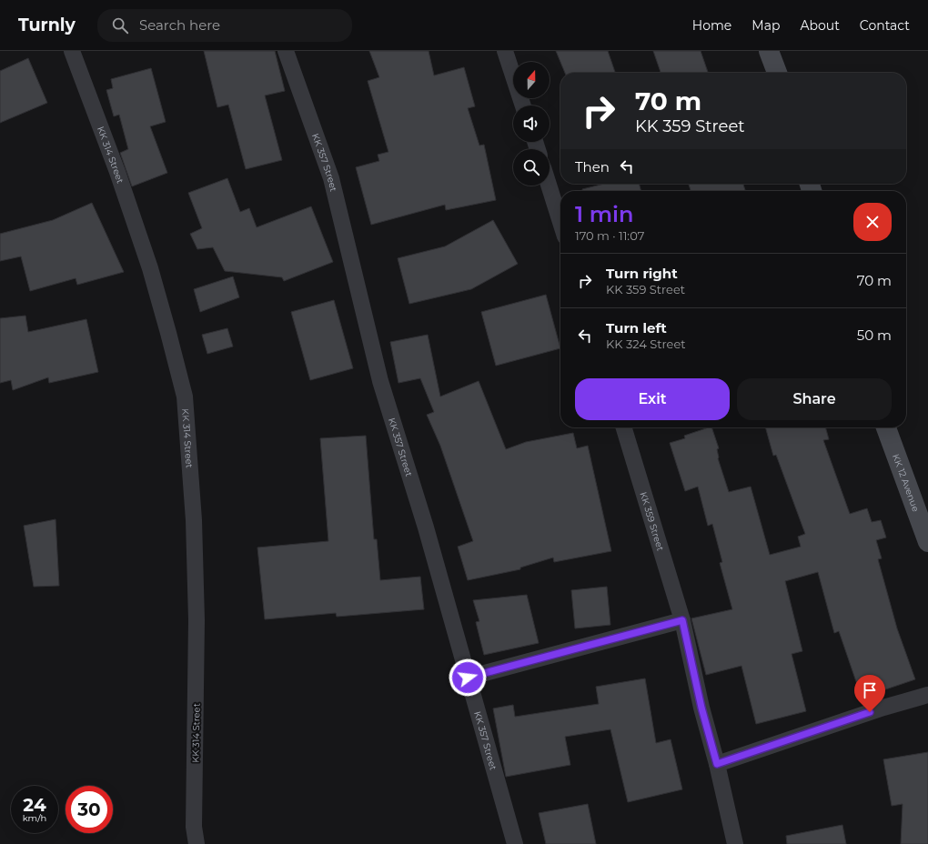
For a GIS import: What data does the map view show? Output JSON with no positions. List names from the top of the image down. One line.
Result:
{"streets":{"main road":["KK 12 Avenue"],"street":["KK 314 Street","KK 357 Street","KK 359 Street"]},"north":"top","page":{"header":"Turnly","search":"Search here","nav":["Home","Map","About","Contact"],"turn":["70 m","KK 359 Street"],"then":"Then","heading":["1 min","170 m · 11:07"],"list":[{"name":"Turn right","note":"KK 359 Street","value":"70 m"},{"name":"Turn left","note":"KK 324 Street","value":"50 m"}],"buttons":["Exit","Share"],"speed":"24 km/h","limit":"30"}}
